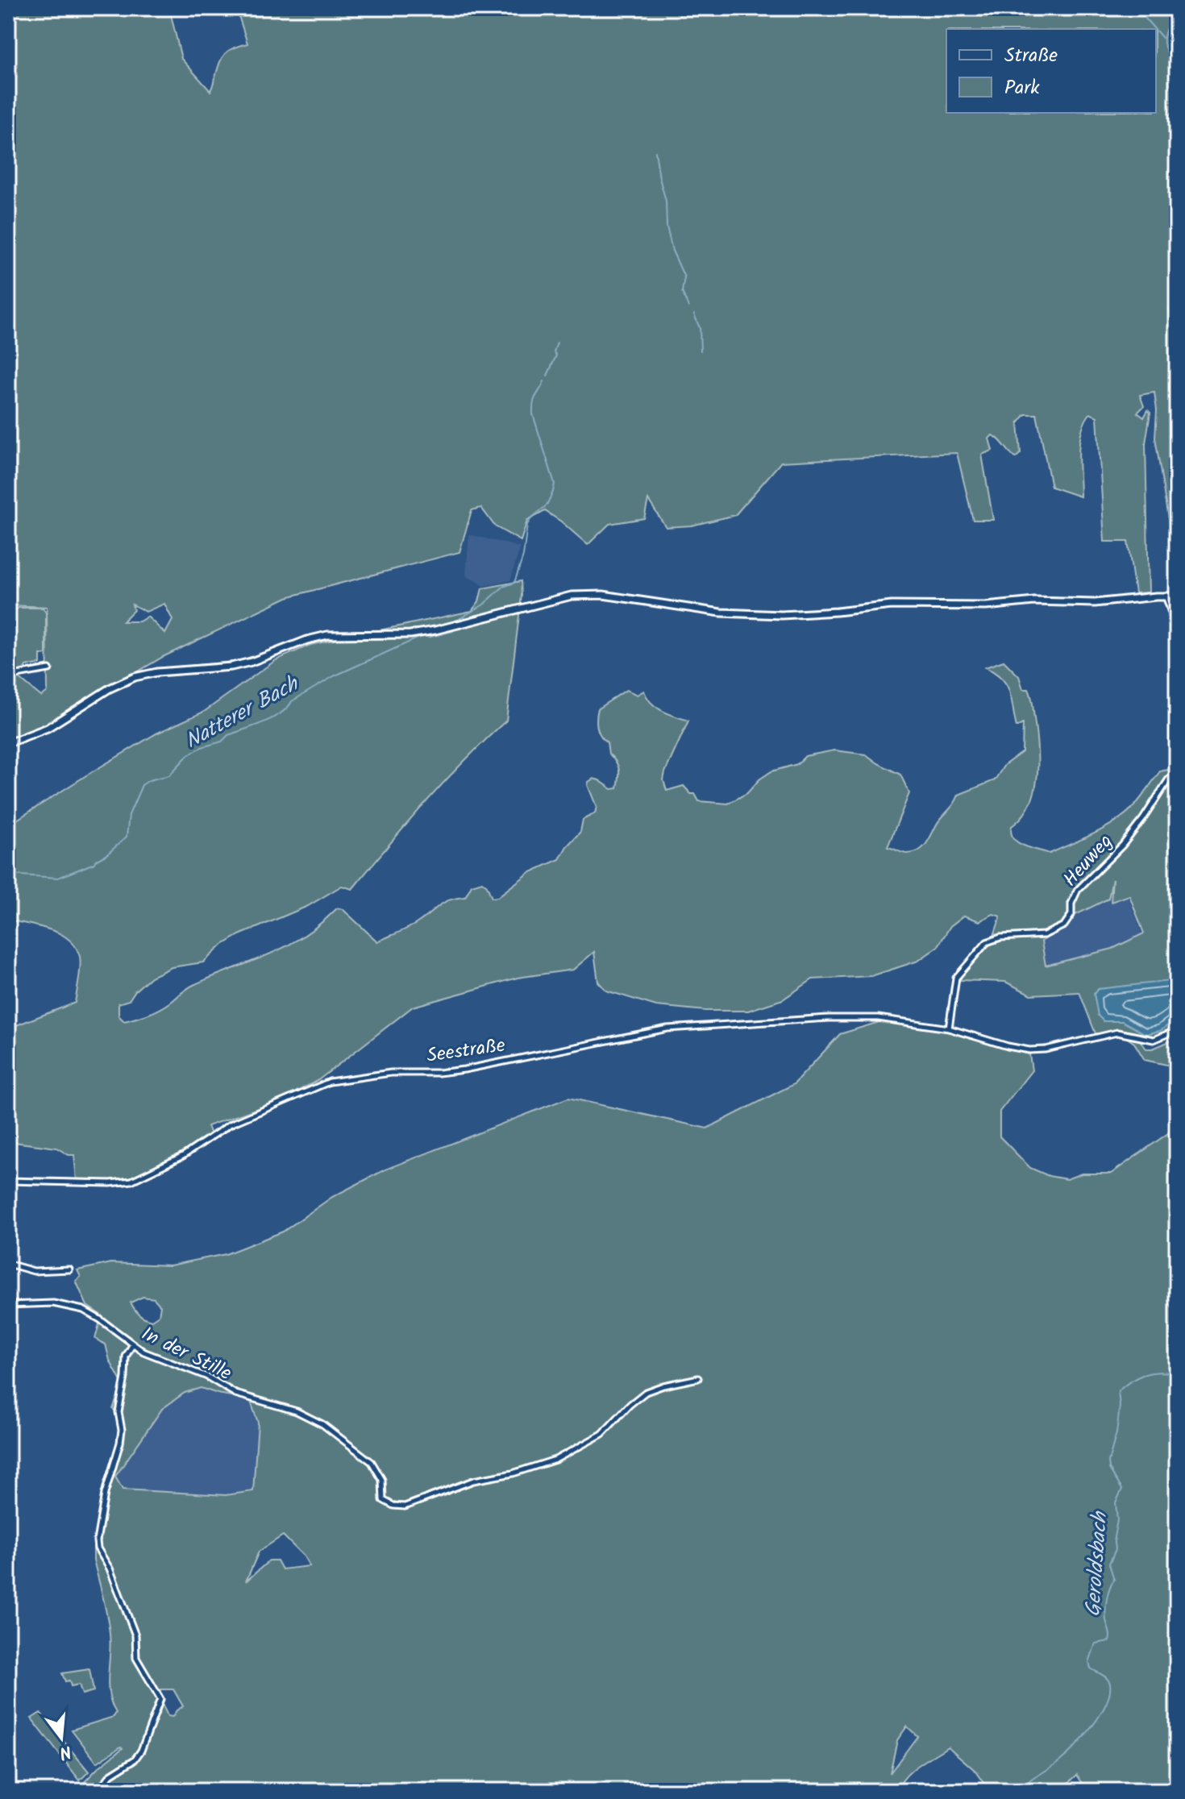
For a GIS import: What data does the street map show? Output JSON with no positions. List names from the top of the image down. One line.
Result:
{"streets":{"street":["Heuweg","Seestraße","In der Stille"]},"crossings":[["Heuweg","Seestraße"]],"water":["Natterer Bach","Geroldsbach"],"legend":["Straße","Park"],"north":"bottom"}
